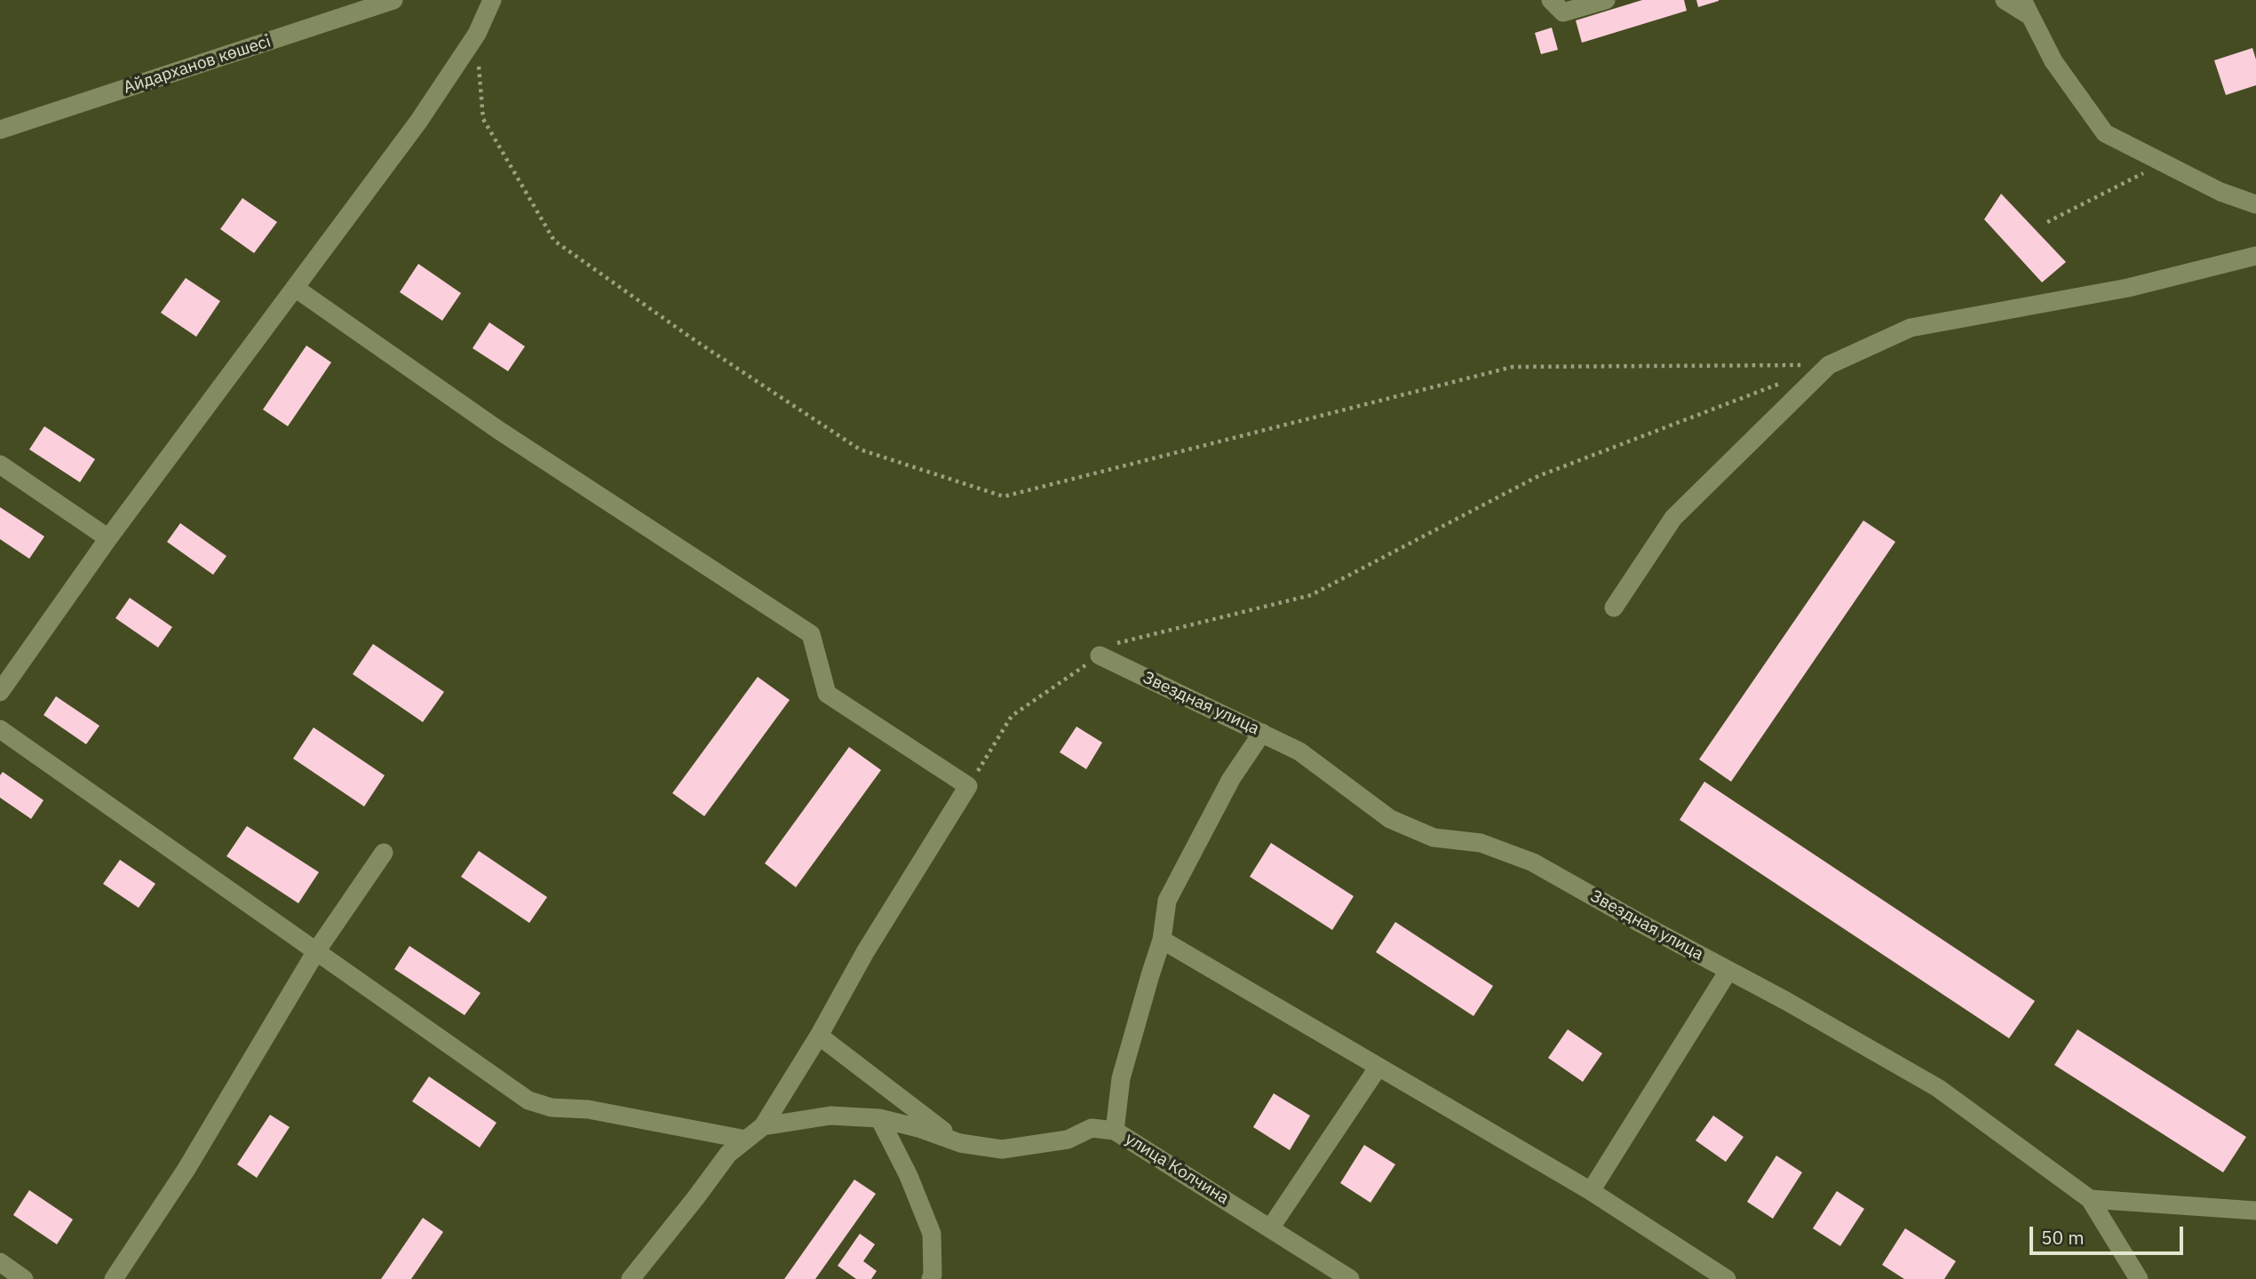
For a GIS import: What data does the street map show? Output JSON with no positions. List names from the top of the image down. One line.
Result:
{"streets":{"street":["Айдарханов көшесі","Звездная улица","улица Колчина"]},"scale_bar":"50 m"}
